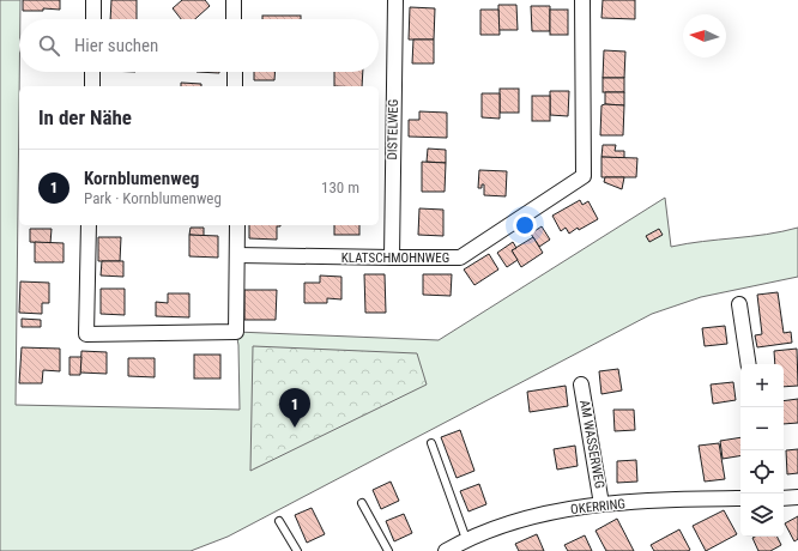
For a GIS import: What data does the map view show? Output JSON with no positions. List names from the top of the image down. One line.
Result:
{"streets":{"street":["DISTELWEG","KLATSCHMOHNWEG","AM WASSERWEG","OKERRING"]},"crossings":[["DISTELWEG","KLATSCHMOHNWEG"],["AM WASSERWEG","OKERRING"]],"north":"left","page":{"search":"Hier suchen","heading":"In der Nähe","list":[{"mark":"1","name":"Kornblumenweg","note":"Park · Kornblumenweg","value":"130 m"}],"map_buttons":["+","−"],"pins":"1"}}
